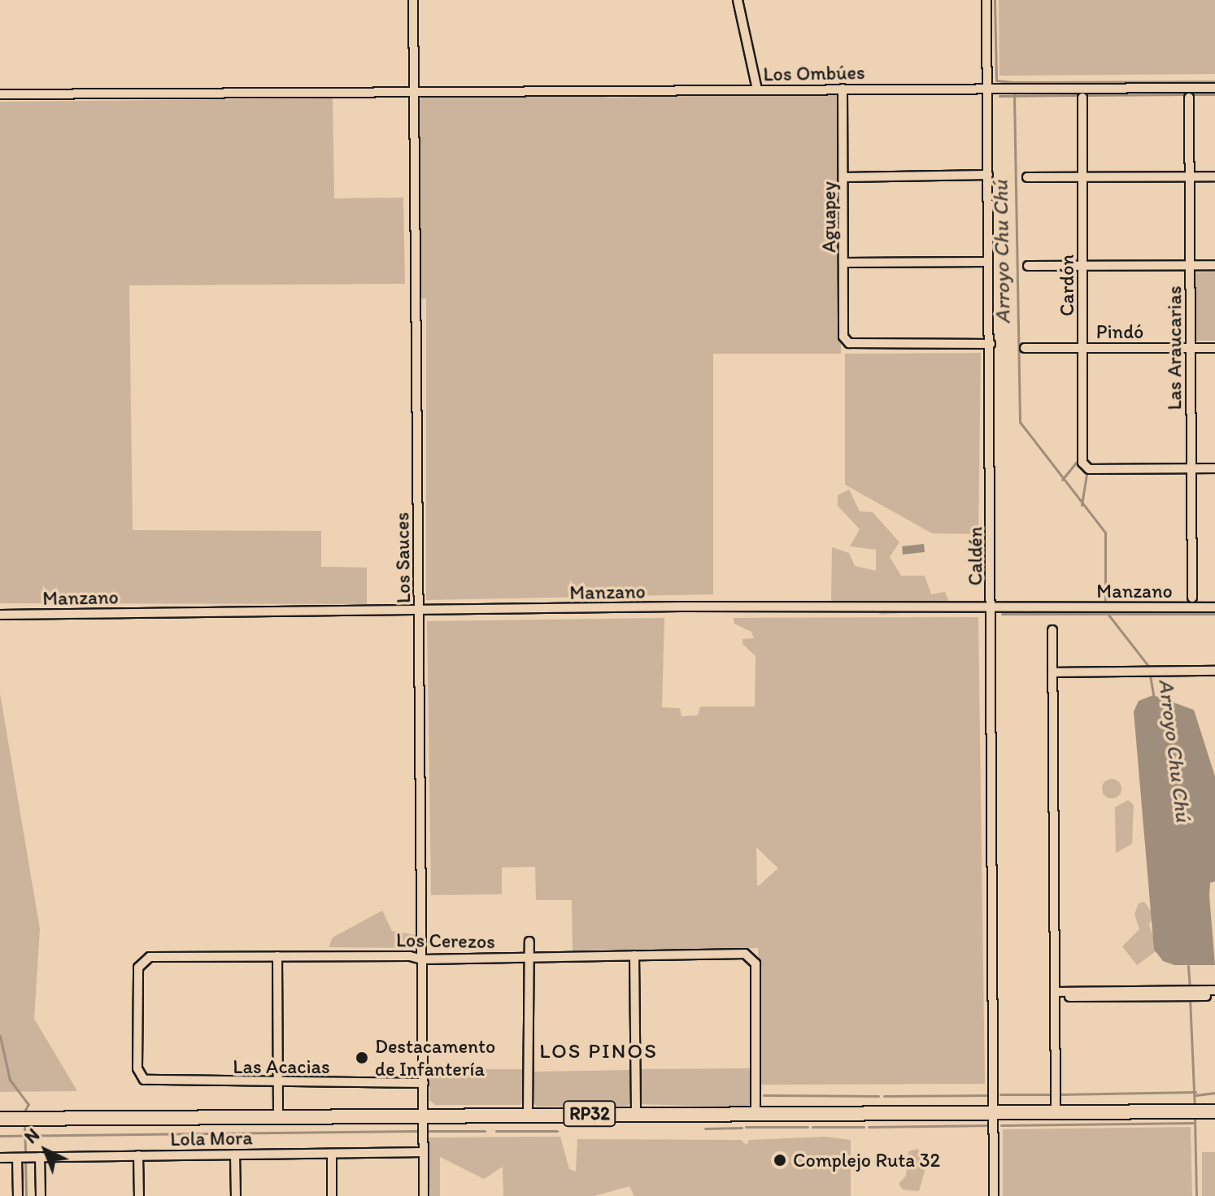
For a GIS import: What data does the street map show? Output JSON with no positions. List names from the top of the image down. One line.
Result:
{"streets":{"main road":["RP32"],"street":["Los Ombúes","Aguapey","Cardón","Pindó","Las Araucarias","Caldén","Los Sauces","Manzano","Los Cerezos","Las Acacias","Lola Mora"]},"crossings":[["Los Ombúes","Aguapey"],["Los Ombúes","Caldén"],["Los Ombúes","Los Sauces"],["Aguapey","Caldén"],["Cardón","Pindó"],["Cardón","Las Araucarias"],["Pindó","Las Araucarias"],["Caldén","Manzano"],["Caldén","RP32"],["Los Sauces","Manzano"],["Los Sauces","Los Cerezos"],["Los Sauces","Las Acacias"],["Los Sauces","RP32"],["Los Sauces","Lola Mora"],["Los Cerezos","Las Acacias"],["Los Cerezos","RP32"]],"districts":["LOS PINOS"],"water":["Arroyo Chu Chú"],"places":["Destacamento de Infantería","Complejo Ruta 32"],"north":"top left"}
